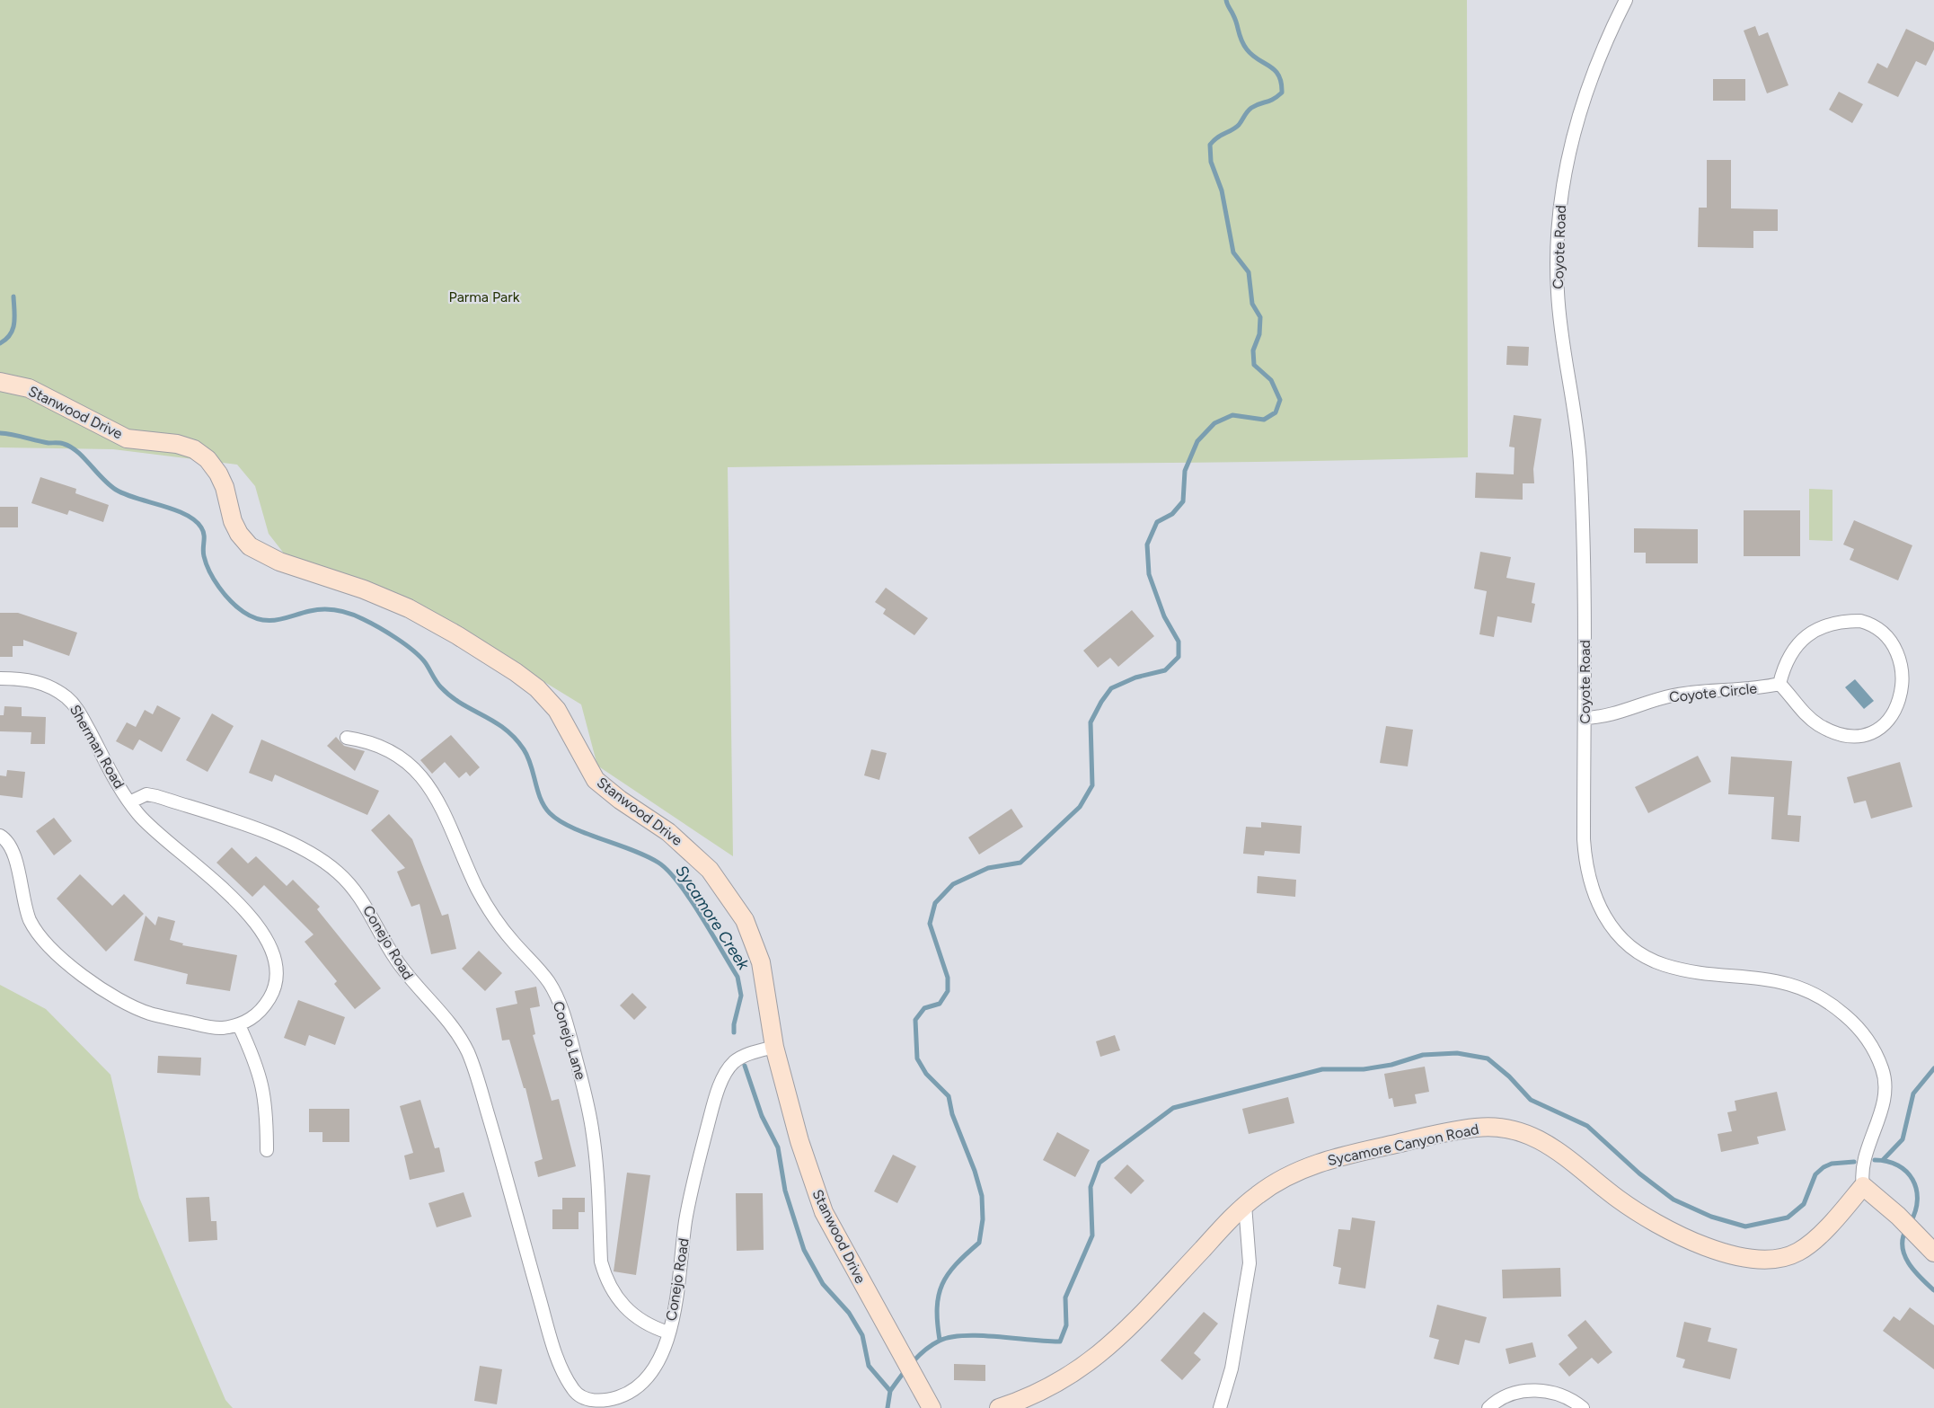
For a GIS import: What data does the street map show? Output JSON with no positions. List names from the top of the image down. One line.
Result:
{"streets":{"main road":["Stanwood Drive","Sycamore Canyon Road"],"street":["Coyote Road","Coyote Circle","Sherman Road","Conejo Road","Conejo Lane"]},"crossings":[["Coyote Road","Coyote Circle"],["Coyote Road","Sycamore Canyon Road"],["Stanwood Drive","Conejo Road"],["Sherman Road","Conejo Road"],["Conejo Road","Conejo Lane"]],"water":["Sycamore Creek"],"parks":["Parma Park"]}
